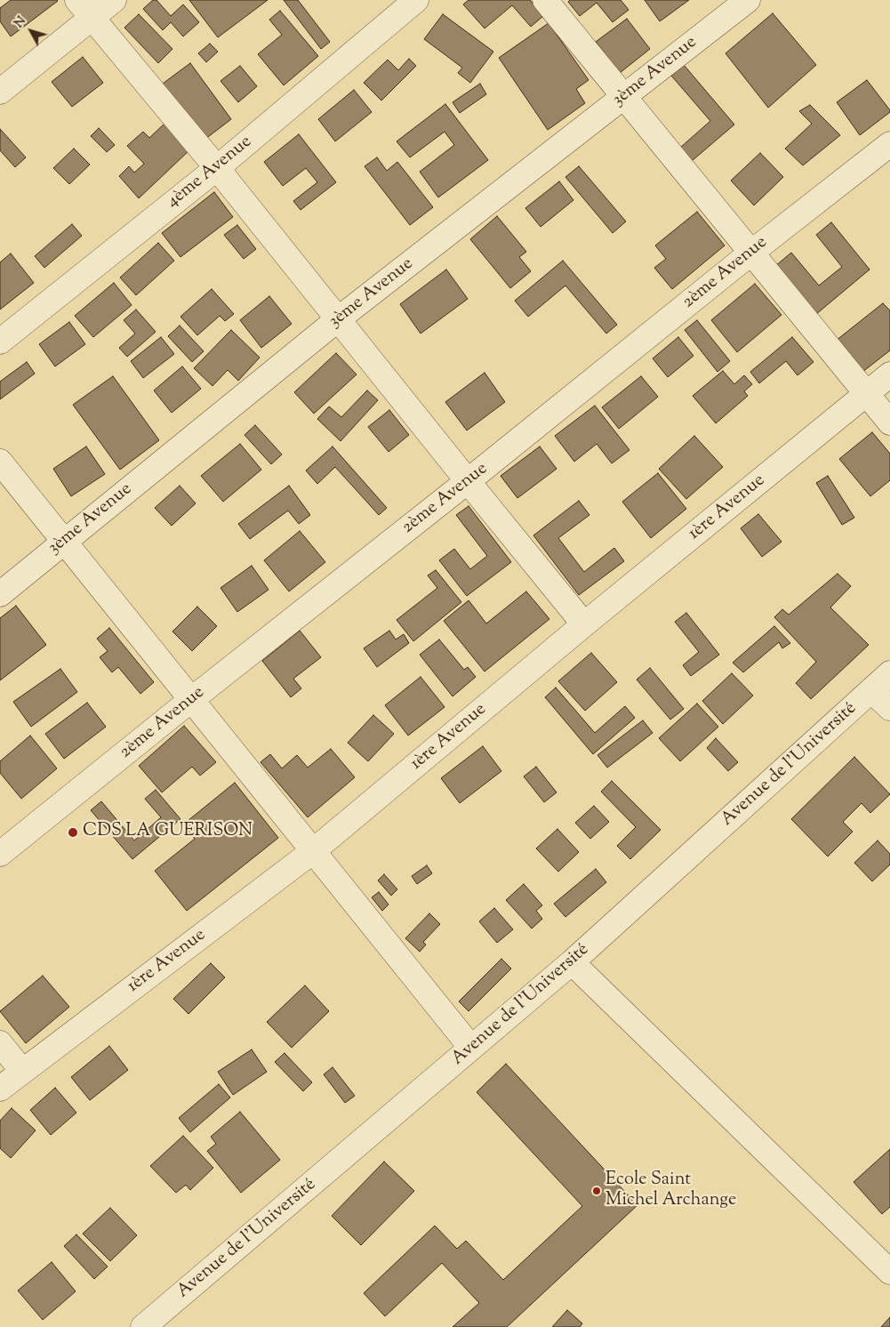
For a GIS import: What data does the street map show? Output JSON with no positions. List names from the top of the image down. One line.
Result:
{"streets":{"street":["3ème Avenue","4ème Avenue","2ème Avenue","1ère Avenue","Avenue de l'Université"]},"places":["CDS LA GUERISON","Ecole Saint Michel Archange"],"north":"top left"}
